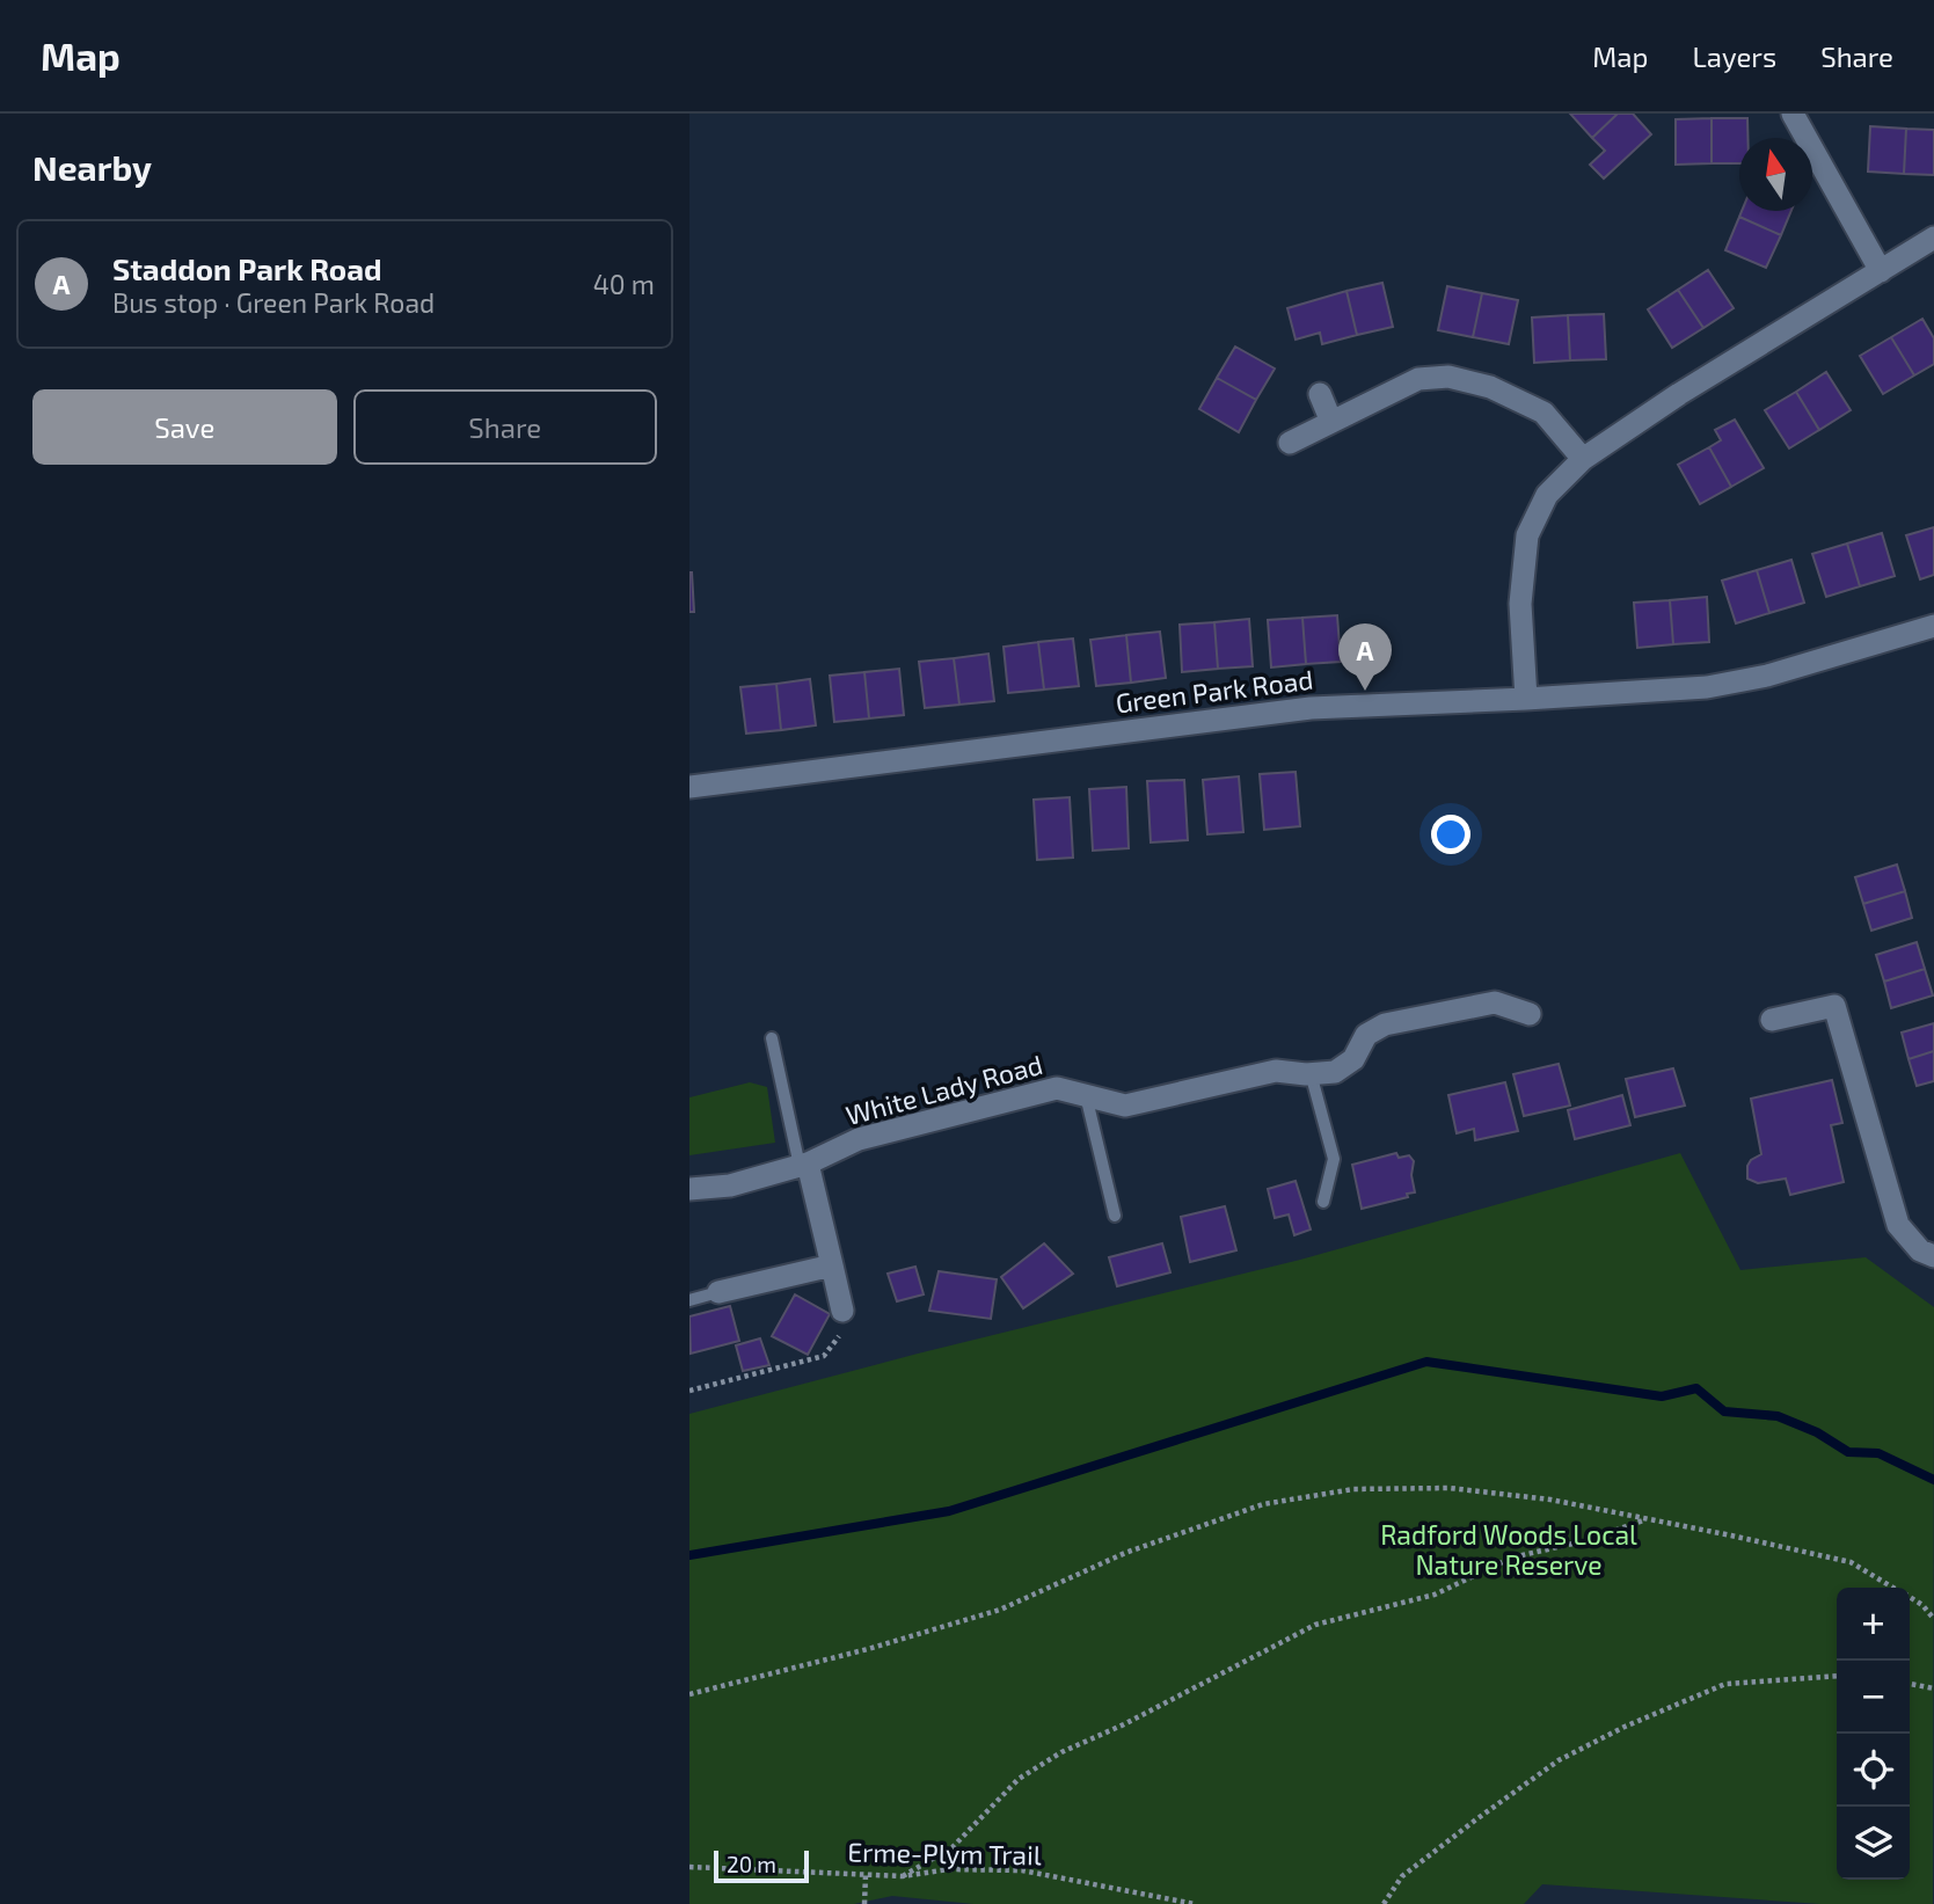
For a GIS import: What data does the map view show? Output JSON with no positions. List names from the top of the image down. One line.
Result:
{"streets":{"street":["Green Park Road","White Lady Road"],"path":["Erme-Plym Trail"]},"parks":["Radford Woods Local Nature Reserve"],"scale_bar":"20 m","north":"top","page":{"header":"Map","nav":["Map","Layers","Share"],"heading":"Nearby","list":[{"mark":"A","name":"Staddon Park Road","note":"Bus stop · Green Park Road","value":"40 m"}],"buttons":["Save","Share"],"pins":"A","map_buttons":["+","−"],"scale":"20 m"}}
